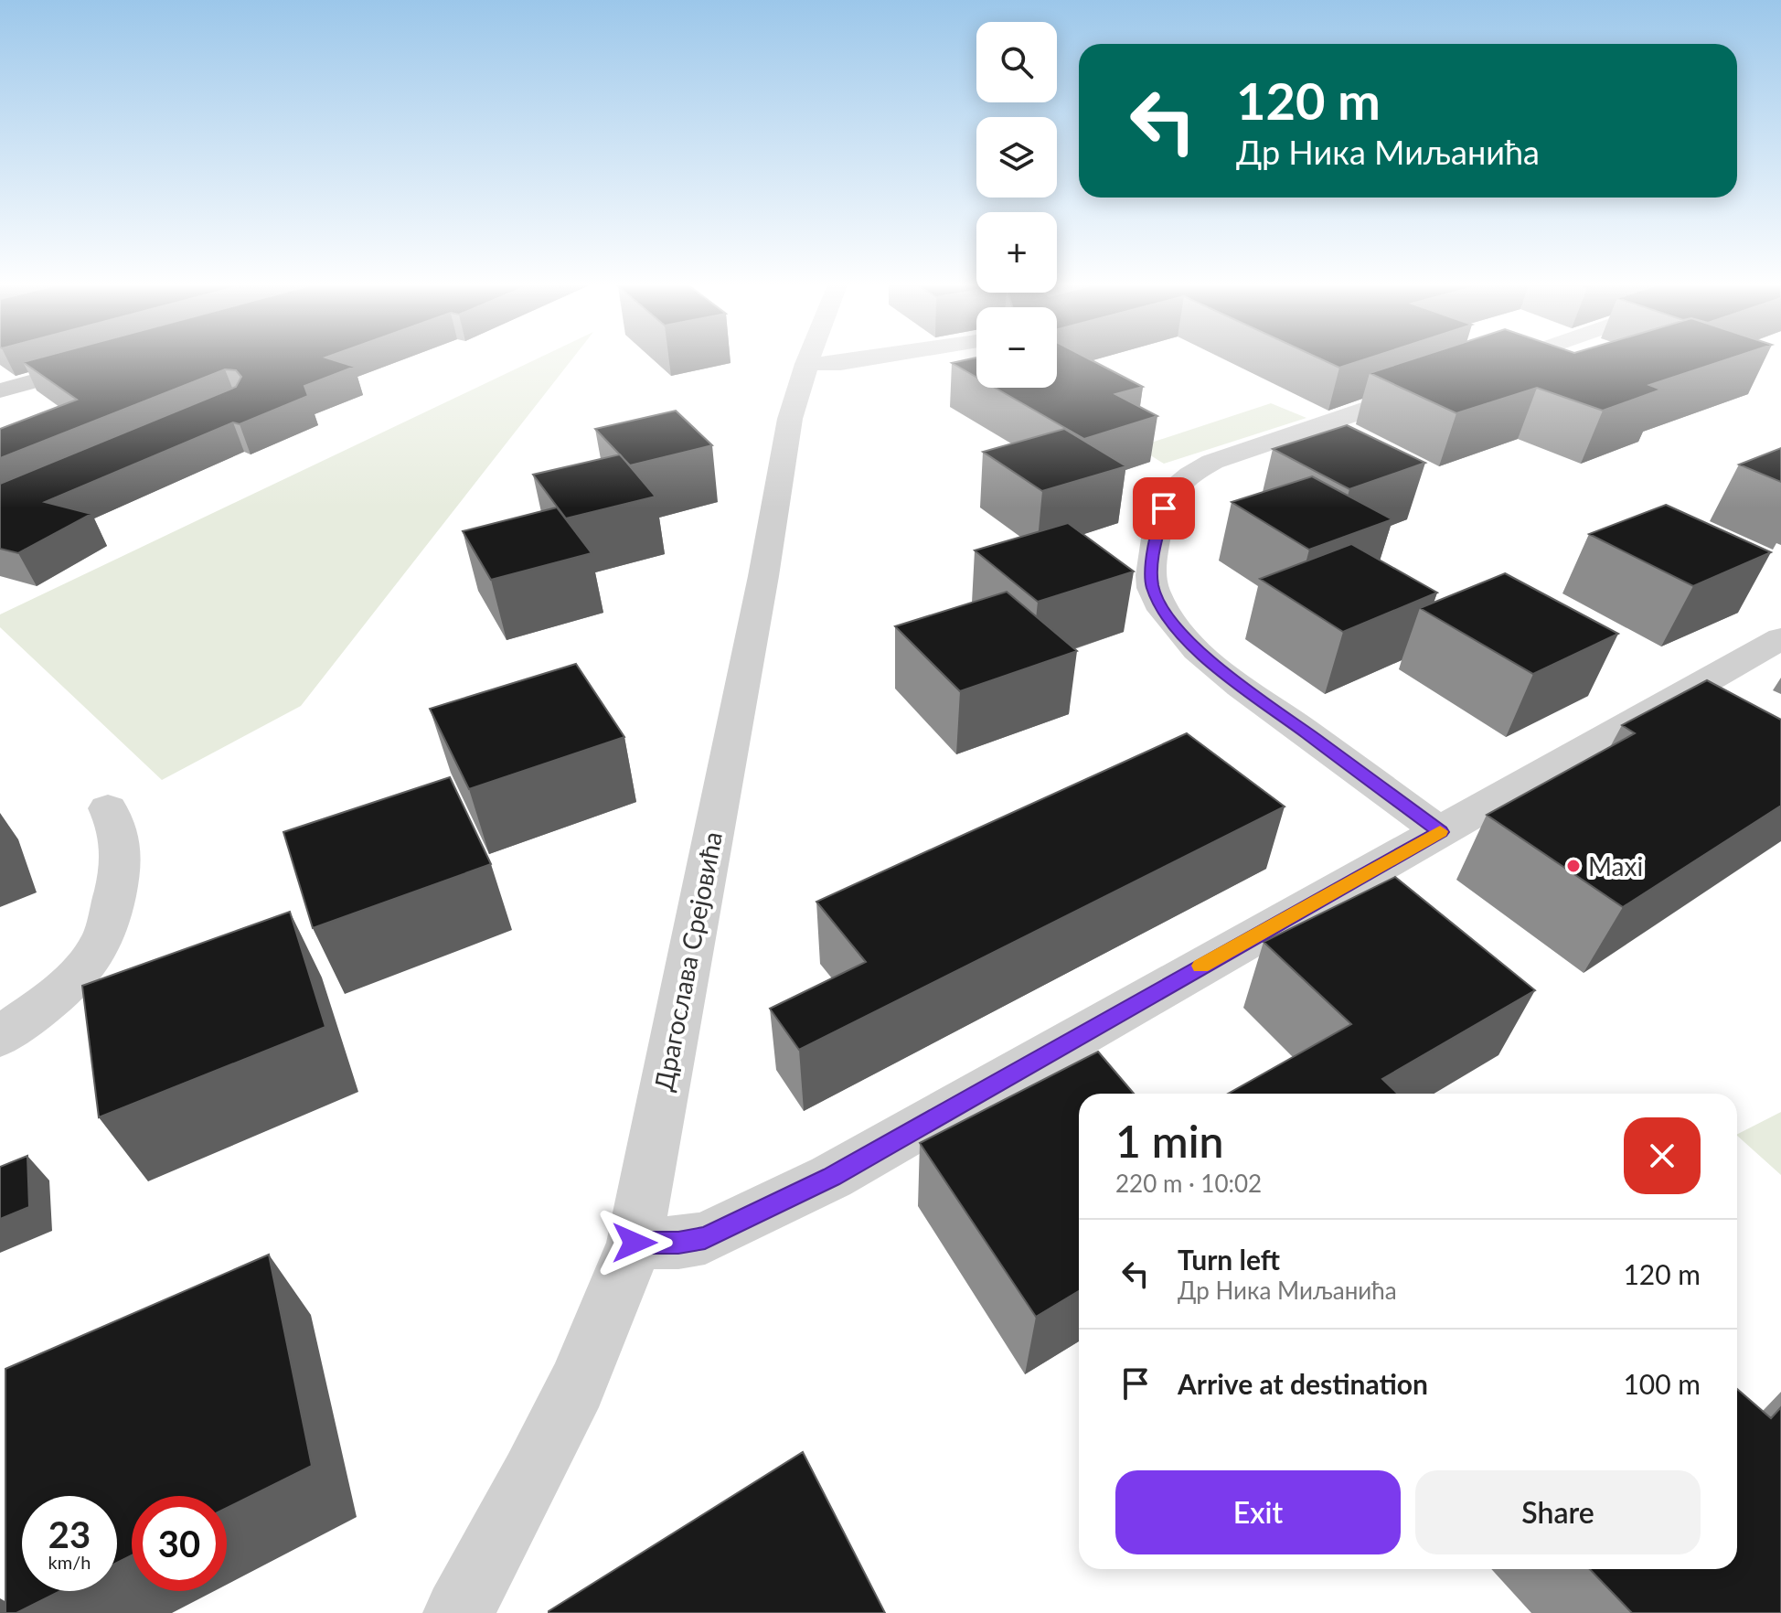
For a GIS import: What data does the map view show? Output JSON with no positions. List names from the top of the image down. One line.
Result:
{"streets":{"street":["Драгослава Срејовића"]},"places":["Maxi"],"page":{"map_buttons":["+","−"],"turn":["120 m","Др Ника Миљанића"],"heading":["1 min","220 m · 10:02"],"list":[{"name":"Turn left","note":"Др Ника Миљанића","value":"120 m"},{"name":"Arrive at destination","value":"100 m"}],"buttons":["Exit","Share"],"speed":"23 km/h","limit":"30"}}
